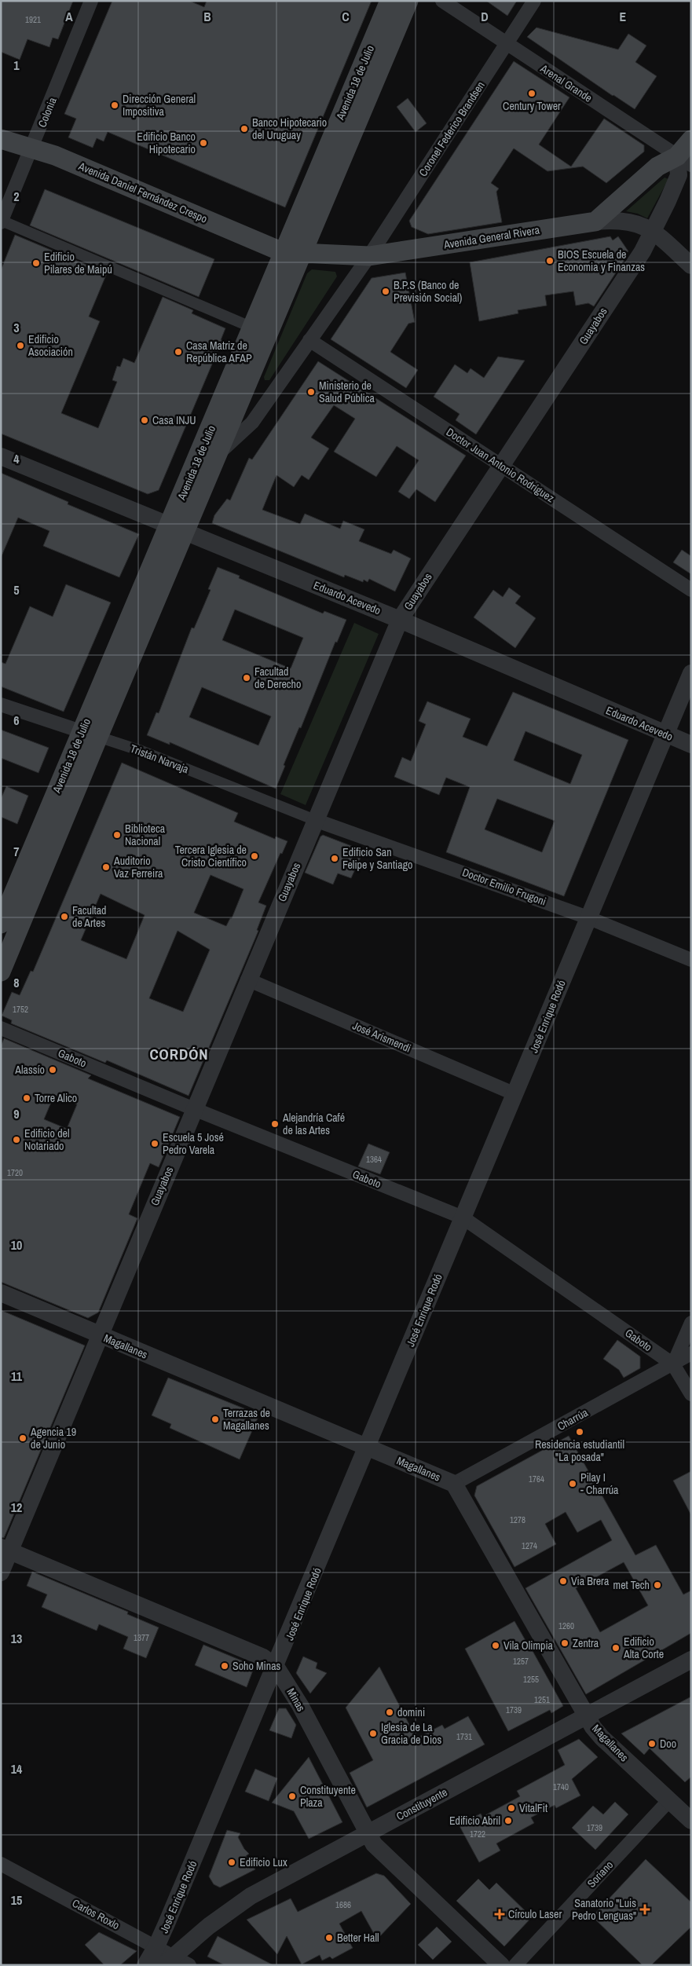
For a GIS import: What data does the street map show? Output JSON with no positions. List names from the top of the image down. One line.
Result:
{"streets":{"main road":["Avenida 18 de Julio","Avenida Daniel Fernández Crespo","Avenida General Rivera"],"street":["Arenal Grande","Colonia","Coronel Federico Brandsen","Guayabos","Doctor Juan Antonio Rodríguez","Eduardo Acevedo","Tristán Narvaja","Doctor Emilio Frugoni","José Enrique Rodó","José Arismendi","Gaboto","Magallanes","Charrúa","Minas","Constituyente","Soriano","Carlos Roxlo"]},"crossings":[["Avenida 18 de Julio","Coronel Federico Brandsen"],["Avenida 18 de Julio","Avenida Daniel Fernández Crespo"],["Avenida 18 de Julio","Avenida General Rivera"],["Avenida 18 de Julio","Doctor Juan Antonio Rodríguez"],["Avenida 18 de Julio","Eduardo Acevedo"],["Avenida 18 de Julio","Tristán Narvaja"],["Arenal Grande","Coronel Federico Brandsen"],["Colonia","Avenida Daniel Fernández Crespo"],["Coronel Federico Brandsen","Avenida General Rivera"],["Avenida Daniel Fernández Crespo","Avenida General Rivera"],["Guayabos","Doctor Juan Antonio Rodríguez"],["Guayabos","Eduardo Acevedo"],["Guayabos","Tristán Narvaja"],["Guayabos","Doctor Emilio Frugoni"],["Guayabos","José Arismendi"],["Guayabos","Gaboto"],["Guayabos","Magallanes"],["Guayabos","Minas"],["Eduardo Acevedo","José Enrique Rodó"],["Tristán Narvaja","Doctor Emilio Frugoni"],["Doctor Emilio Frugoni","José Enrique Rodó"],["José Enrique Rodó","José Arismendi"],["José Enrique Rodó","Gaboto"],["José Enrique Rodó","Magallanes"],["José Enrique Rodó","Minas"],["José Enrique Rodó","Carlos Roxlo"],["Gaboto","Charrúa"],["Magallanes","Charrúa"],["Magallanes","Constituyente"],["Magallanes","Soriano"],["Minas","Constituyente"],["Constituyente","Carlos Roxlo"]],"districts":["CORDÓN"],"places":{"other":["Century Tower","Dirección General Impositiva","Banco Hipotecario del Uruguay","Edificio Banco Hipotecario","BIOS Escuela de Economia y Finanzas","Edificio Pilares de Maipú","B.P.S (Banco de Previsión Social)","Edificio Asociación","Casa Matriz de República AFAP","Ministerio de Salud Pública","Casa INJU","Facultad de Derecho","Biblioteca Nacional","Tercera Iglesia de Cristo Científico","Edificio San Felipe y Santiago","Auditorio Vaz Ferreira","Facultad de Artes","Alassío","Torre Alico","Alejandría Café de las Artes","Edificio del Notariado","Escuela 5 José Pedro Varela","Terrazas de Magallanes","Residencia estudiantil \"La posada\"","Agencia 19 de Junio","Pilay I - Charrúa","Via Brera","met Tech","Zentra","Vila Olimpia","Edificio Alta Corte","Soho Minas","domini","Iglesia de La Gracia de Dios","Doo","Constituyente Plaza","VitalFit","Edificio Abril","Edificio Lux","Better Hall"],"health":["Sanatorio \"Luis Pedro Lenguas\"","Círculo Laser"]},"house_numbers":["1921","1752","1364","1720","1764","1278","1274","1260","1377","1257","1255","1251","1739","1731","1740","1739","1722","1686"],"grid":{"columns":["A","B","C","D","E"],"rows":["1","2","3","4","5","6","7","8","9","10","11","12","13","14","15"]}}
